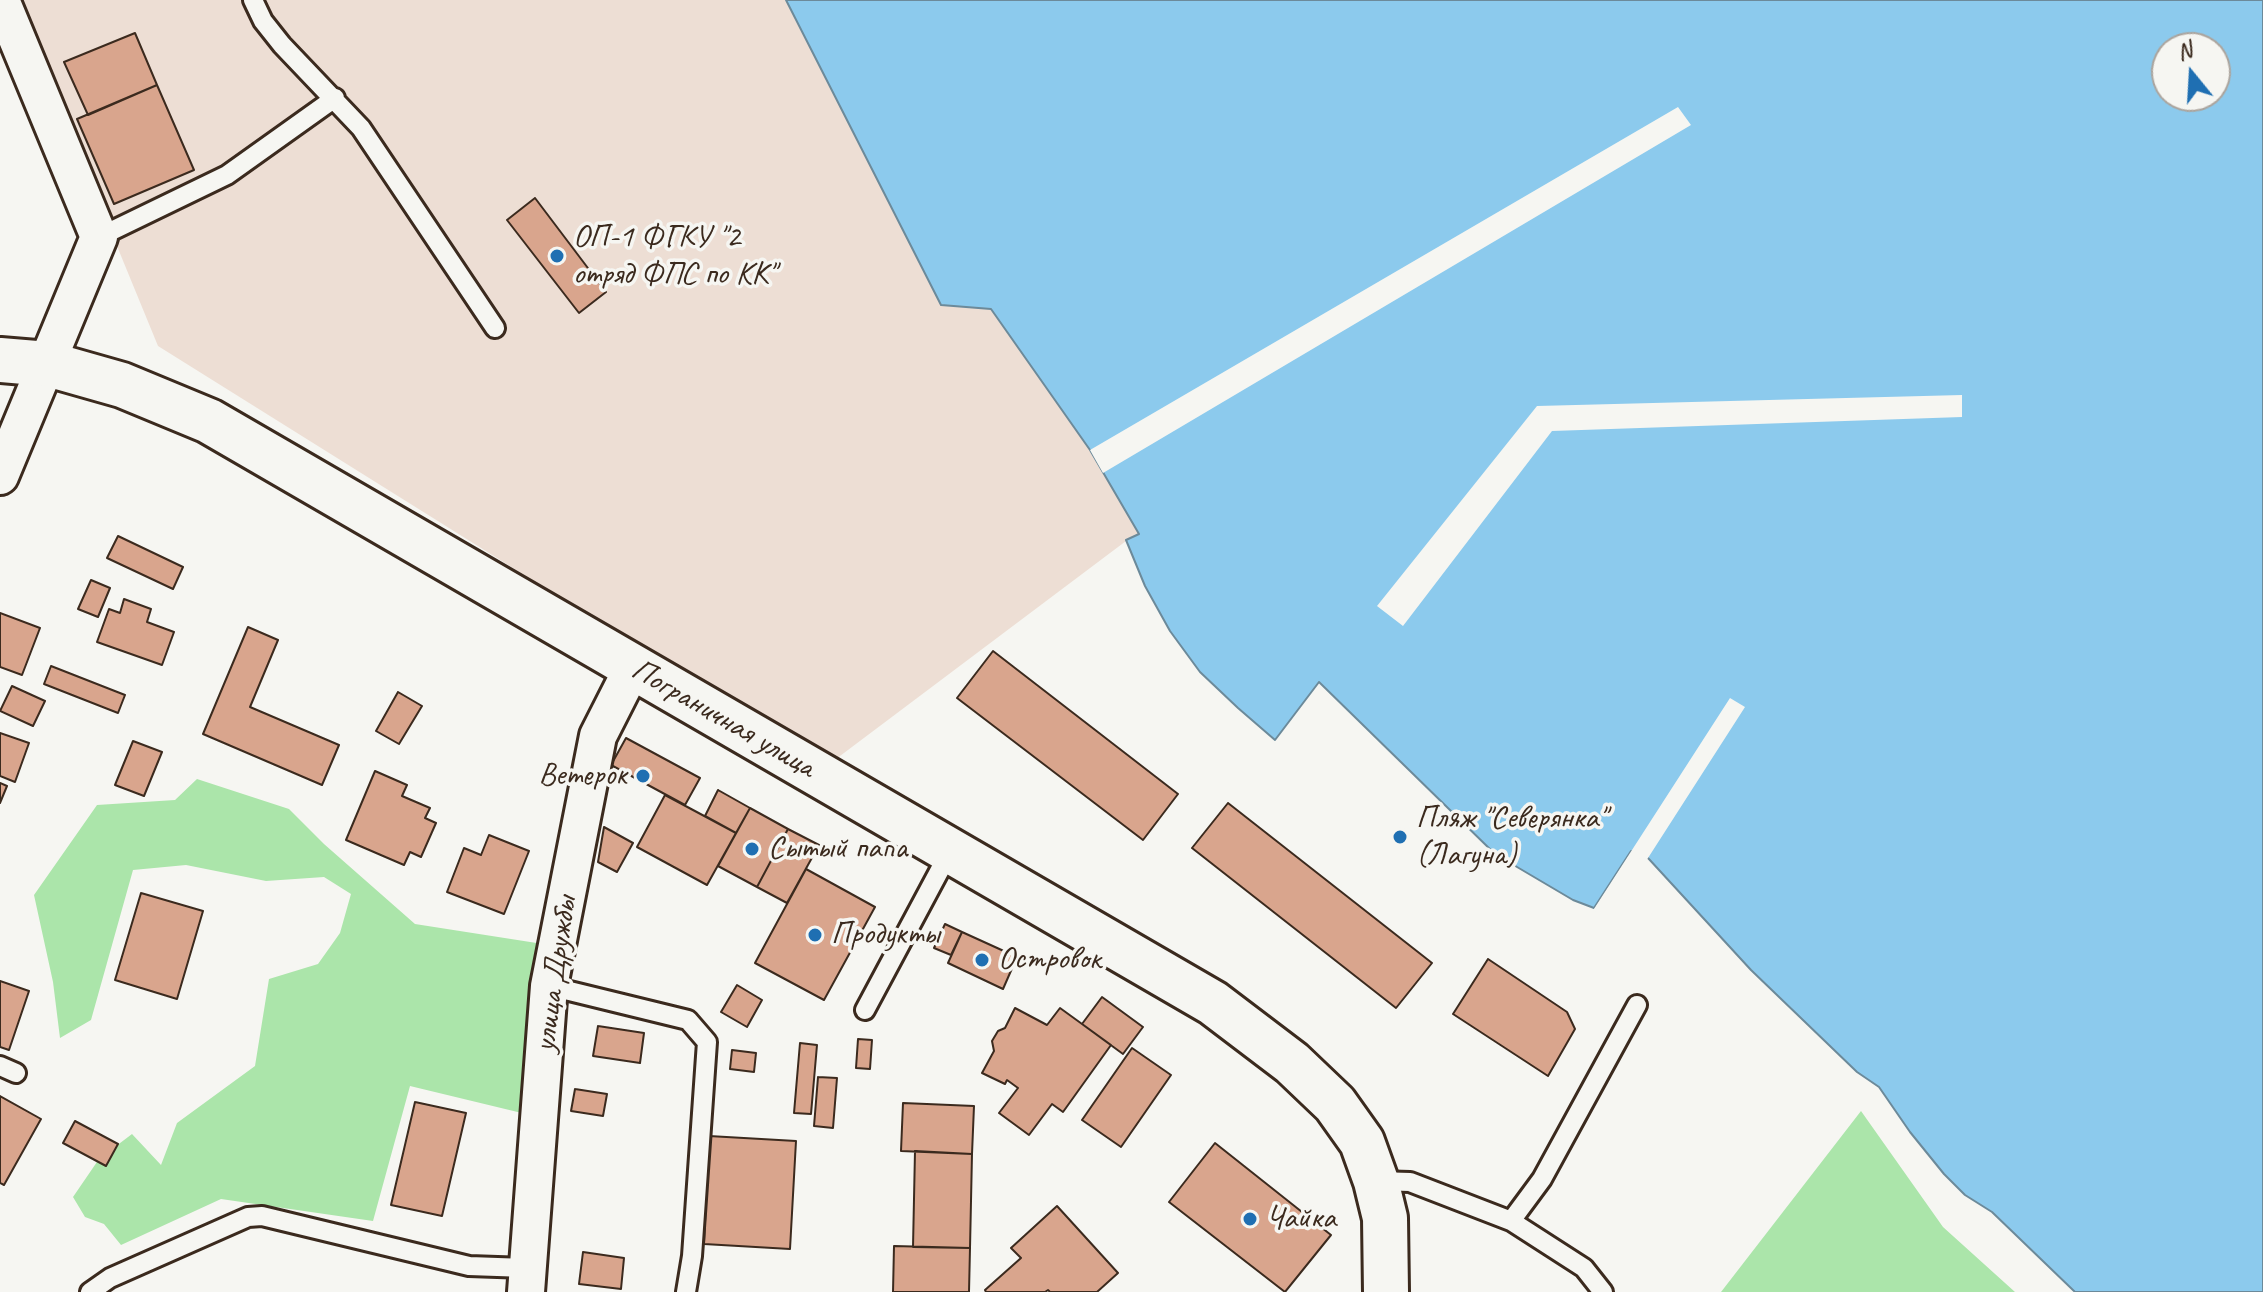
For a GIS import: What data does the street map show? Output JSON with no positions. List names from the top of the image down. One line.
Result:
{"streets":{"street":["Пограничная улица","улица Дружбы"]},"crossings":[["Пограничная улица","улица Дружбы"]],"places":["ОП-1 ФГКУ \"2 отряд ФПС по КК\"","Ветерок","Пляж \"Северянка\" (Лагуна)","Сытый папа","Продукты","Островок","Чайка"],"north":"top"}
